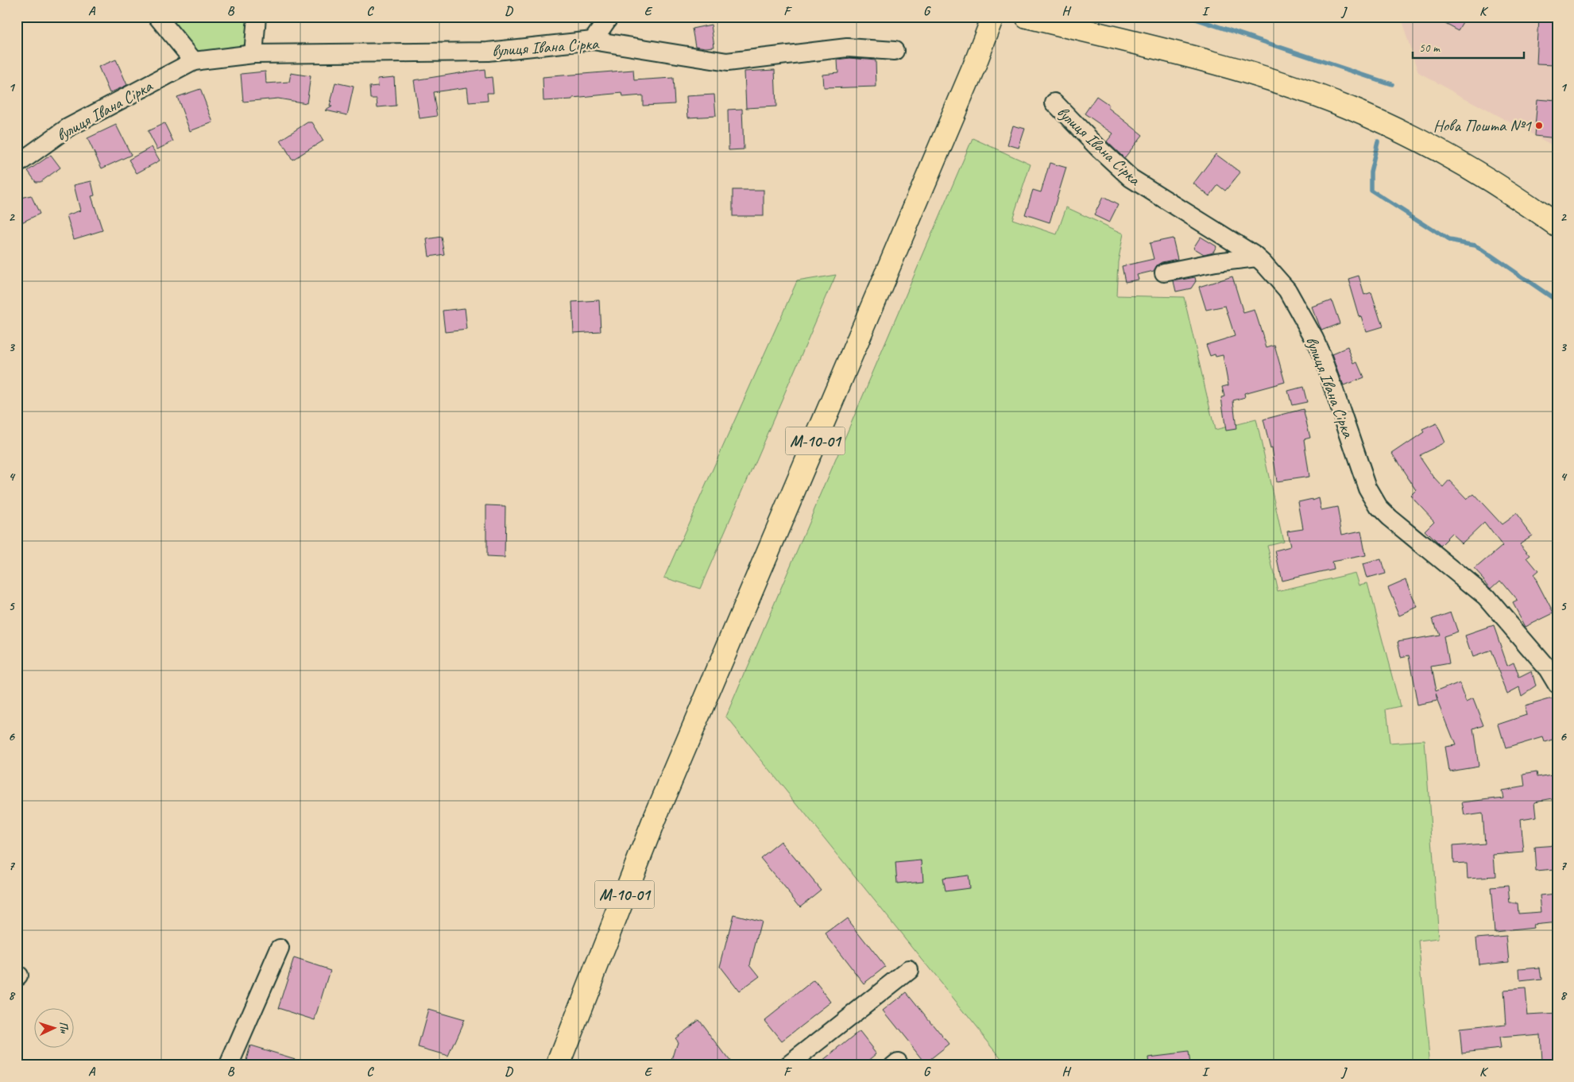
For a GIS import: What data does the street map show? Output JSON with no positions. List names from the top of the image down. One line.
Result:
{"streets":{"main road":["М-10-01"],"street":["вулиця Івана Сірка"]},"places":["Нова Пошта №1"],"scale_bar":"50 m","north":"right","grid":{"columns":["A","B","C","D","E","F","G","H","I","J","K"],"rows":["1","2","3","4","5","6","7","8"]}}
